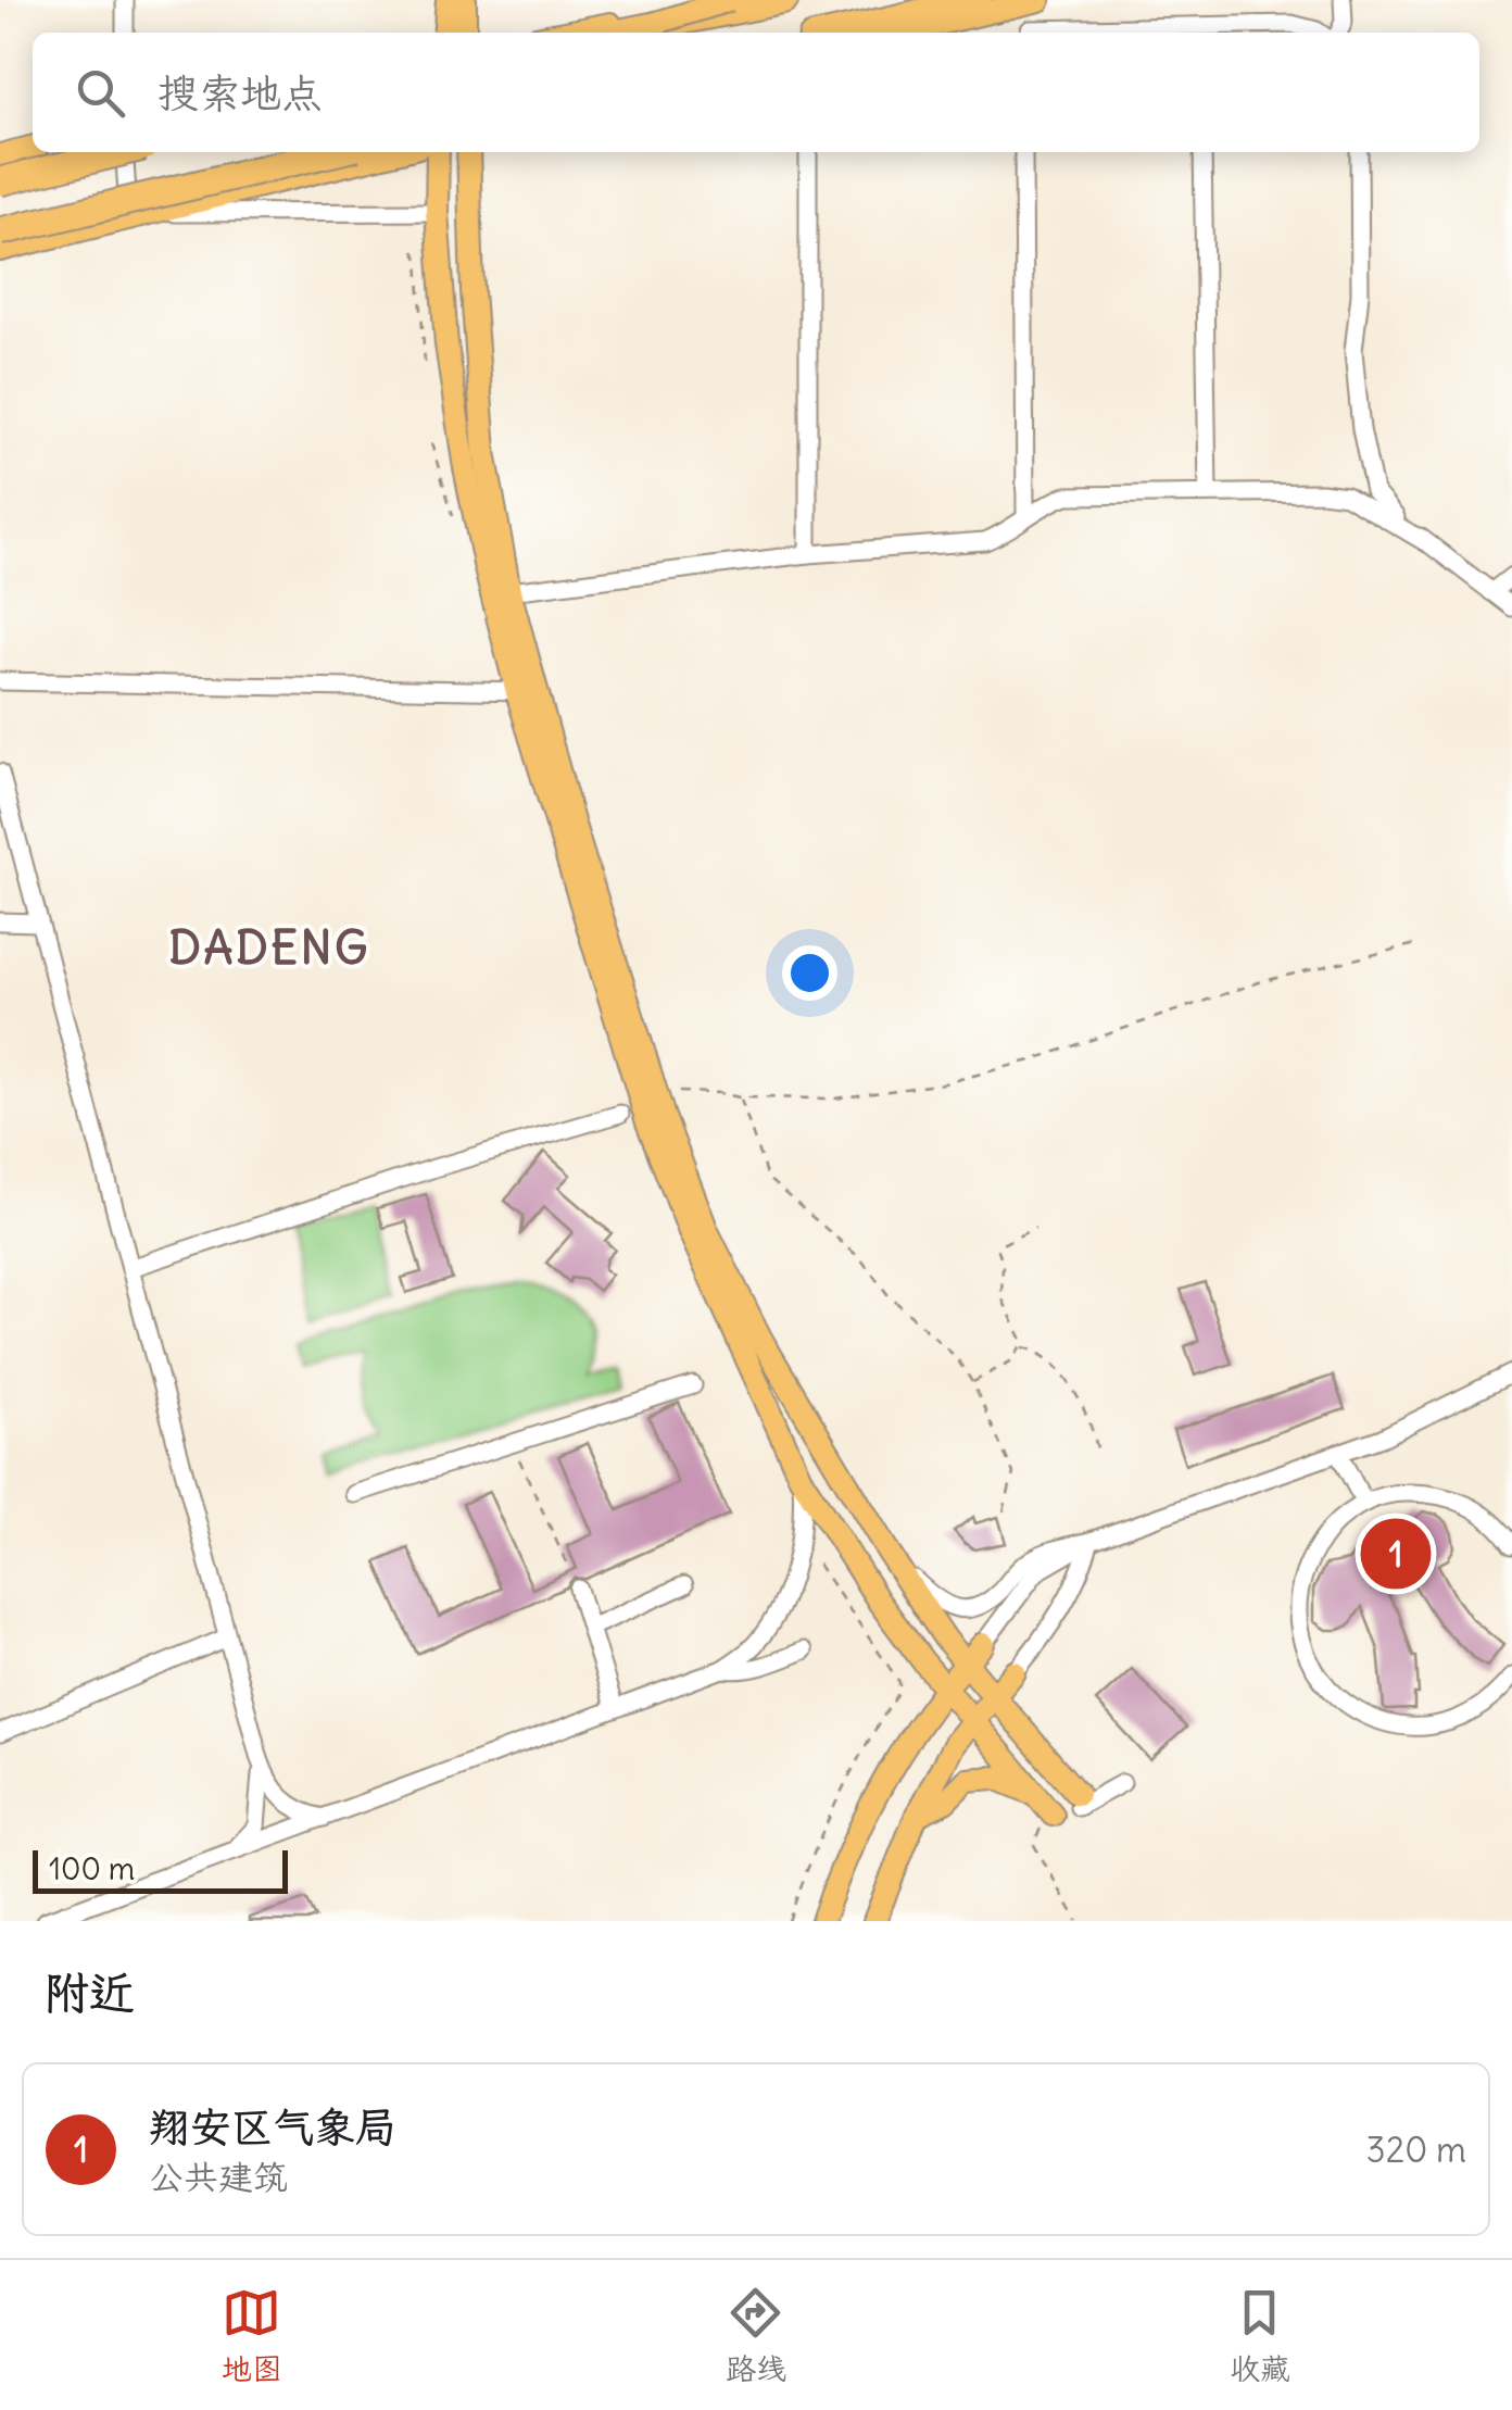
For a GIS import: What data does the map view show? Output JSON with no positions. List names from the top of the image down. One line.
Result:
{"districts":["DADENG"],"scale_bar":"100 m","page":{"search":"搜索地点","pins":"1","scale":"100 m","heading":"附近","list":[{"mark":"1","name":"翔安区气象局","note":"公共建筑","value":"320 m"}],"nav":["地图","路线","收藏"]}}
